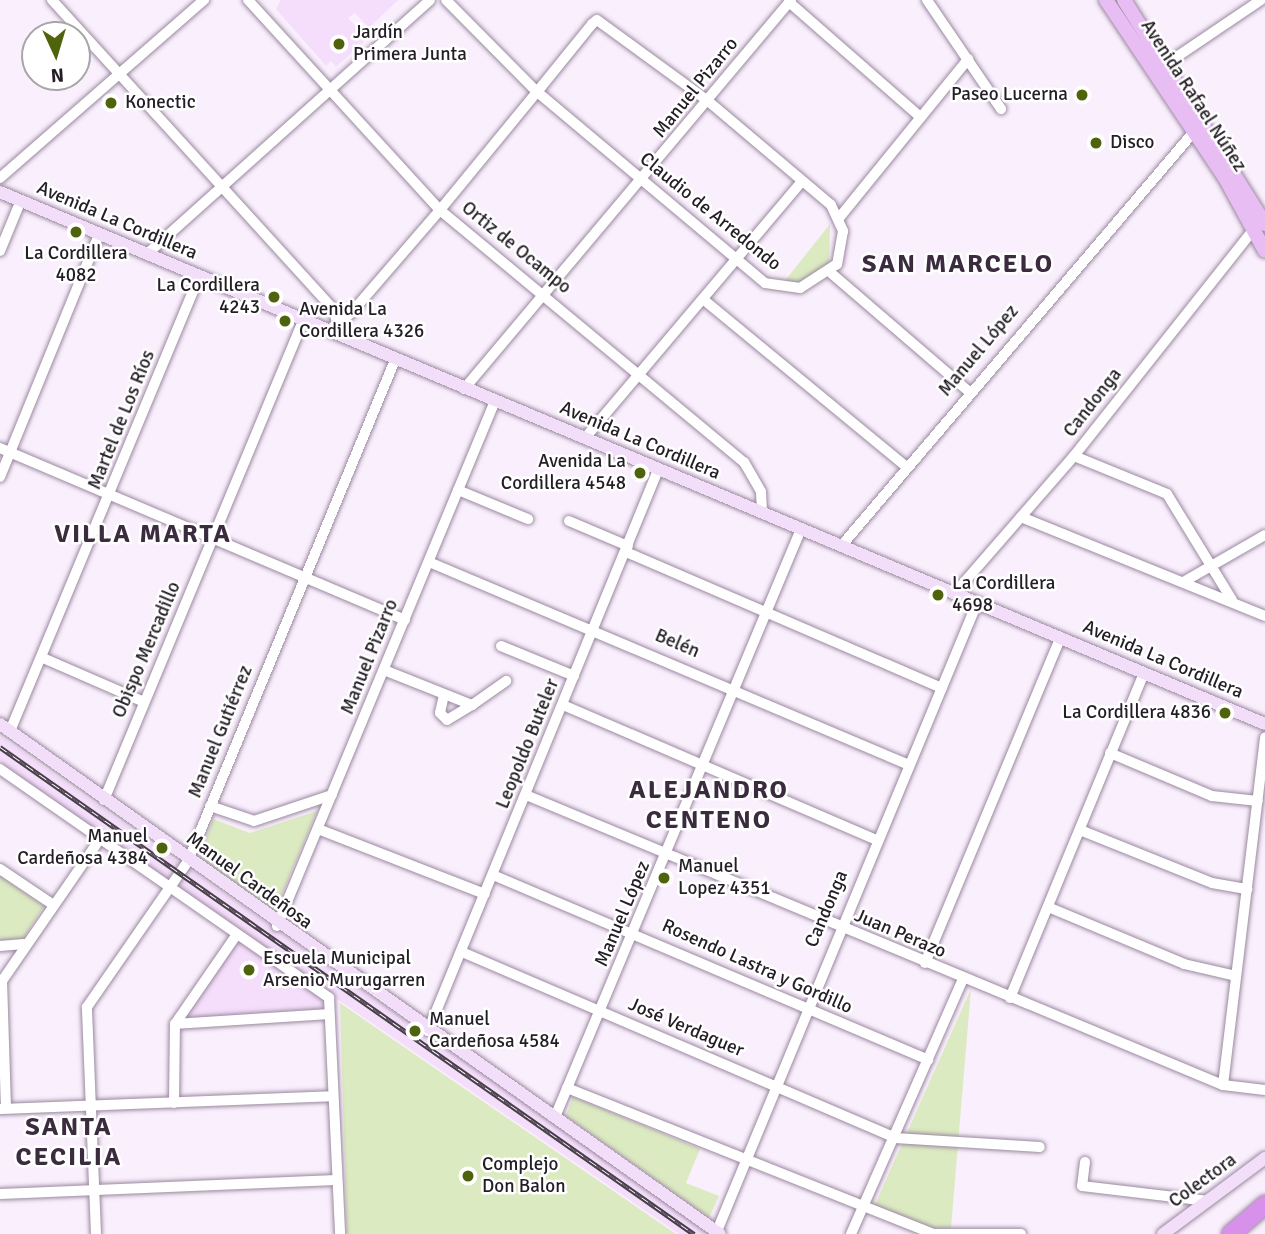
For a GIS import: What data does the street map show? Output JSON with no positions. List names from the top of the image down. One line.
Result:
{"streets":{"main road":["Avenida Rafael Núñez","Avenida La Cordillera","Manuel Cardeñosa","Colectora"],"street":["Manuel Pizarro","Claudio de Arredondo","Ortiz de Ocampo","Manuel López","Candonga","Martel de Los Ríos","Belén","Obispo Mercadillo","Manuel Gutiérrez","Leopoldo Buteler","Juan Perazo","Rosendo Lastra y Gordillo","José Verdaguer"]},"crossings":[["Manuel Pizarro","Claudio de Arredondo"],["Manuel Pizarro","Avenida La Cordillera"],["Manuel Pizarro","Ortiz de Ocampo"],["Manuel Pizarro","Belén"],["Manuel Pizarro","Manuel Cardeñosa"],["Avenida Rafael Núñez","Manuel López"],["Avenida Rafael Núñez","Candonga"],["Avenida La Cordillera","Ortiz de Ocampo"],["Avenida La Cordillera","Manuel López"],["Avenida La Cordillera","Candonga"],["Avenida La Cordillera","Martel de Los Ríos"],["Avenida La Cordillera","Obispo Mercadillo"],["Avenida La Cordillera","Manuel Gutiérrez"],["Avenida La Cordillera","Leopoldo Buteler"],["Manuel López","Belén"],["Manuel López","Manuel Cardeñosa"],["Manuel López","Juan Perazo"],["Manuel López","Rosendo Lastra y Gordillo"],["Manuel López","José Verdaguer"],["Candonga","Belén"],["Candonga","Manuel Cardeñosa"],["Candonga","Juan Perazo"],["Candonga","Rosendo Lastra y Gordillo"],["Candonga","José Verdaguer"],["Martel de Los Ríos","Manuel Cardeñosa"],["Belén","Leopoldo Buteler"],["Obispo Mercadillo","Manuel Cardeñosa"],["Manuel Gutiérrez","Manuel Cardeñosa"],["Leopoldo Buteler","Manuel Cardeñosa"],["Leopoldo Buteler","Juan Perazo"],["Leopoldo Buteler","Rosendo Lastra y Gordillo"],["Leopoldo Buteler","José Verdaguer"]],"districts":["SAN MARCELO","VILLA MARTA","ALEJANDRO CENTENO","SANTA CECILIA"],"places":["Jardín Primera Junta","Paseo Lucerna","Konectic","Disco","La Cordillera 4082","La Cordillera 4243","Avenida La Cordillera 4326","Avenida La Cordillera 4548","La Cordillera 4698","La Cordillera 4836","Manuel Cardeñosa 4384","Manuel Lopez 4351","Escuela Municipal Arsenio Murugarren","Manuel Cardeñosa 4584","Complejo Don Balon"],"north":"bottom"}
